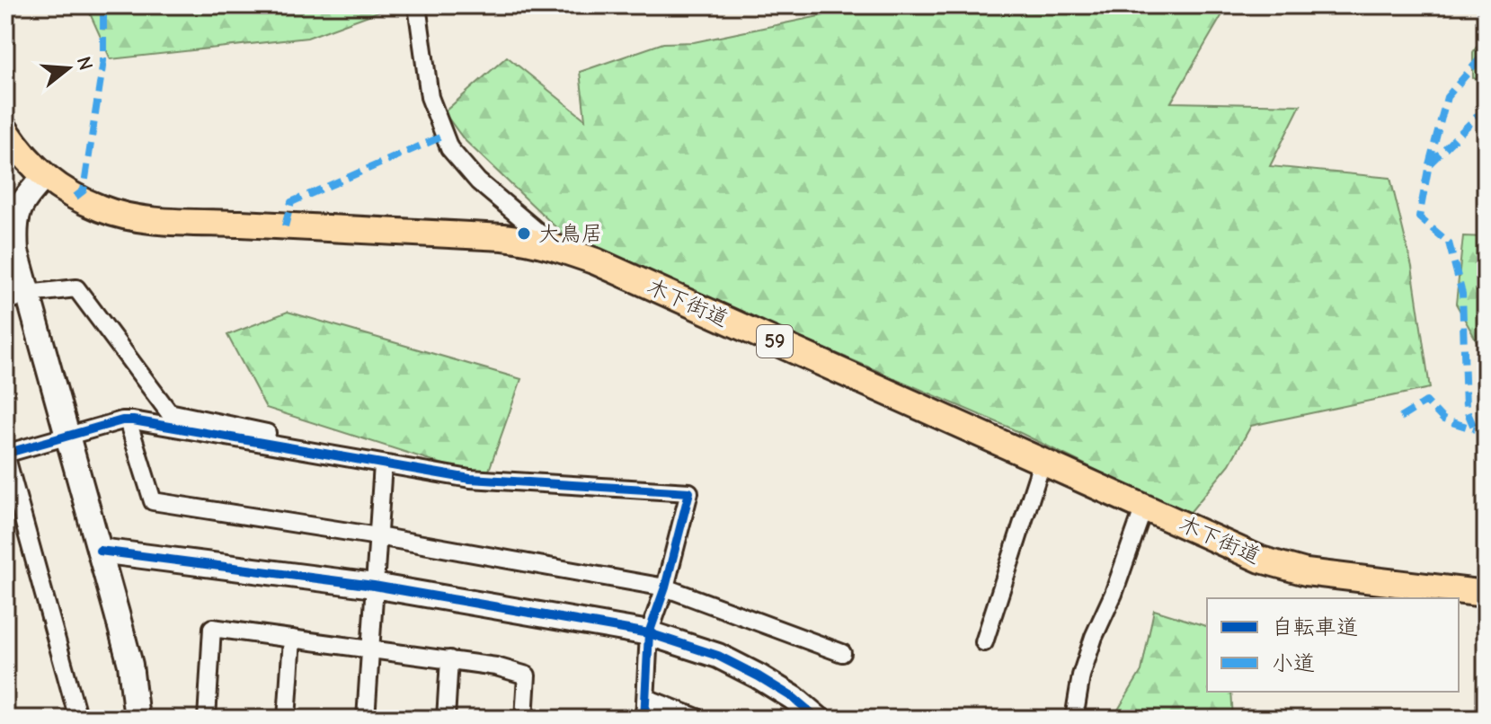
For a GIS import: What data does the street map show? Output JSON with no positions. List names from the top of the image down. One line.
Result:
{"streets":{"main road":["木下街道","59"]},"places":["大鳥居"],"legend":["自転車道","小道"],"north":"right"}
